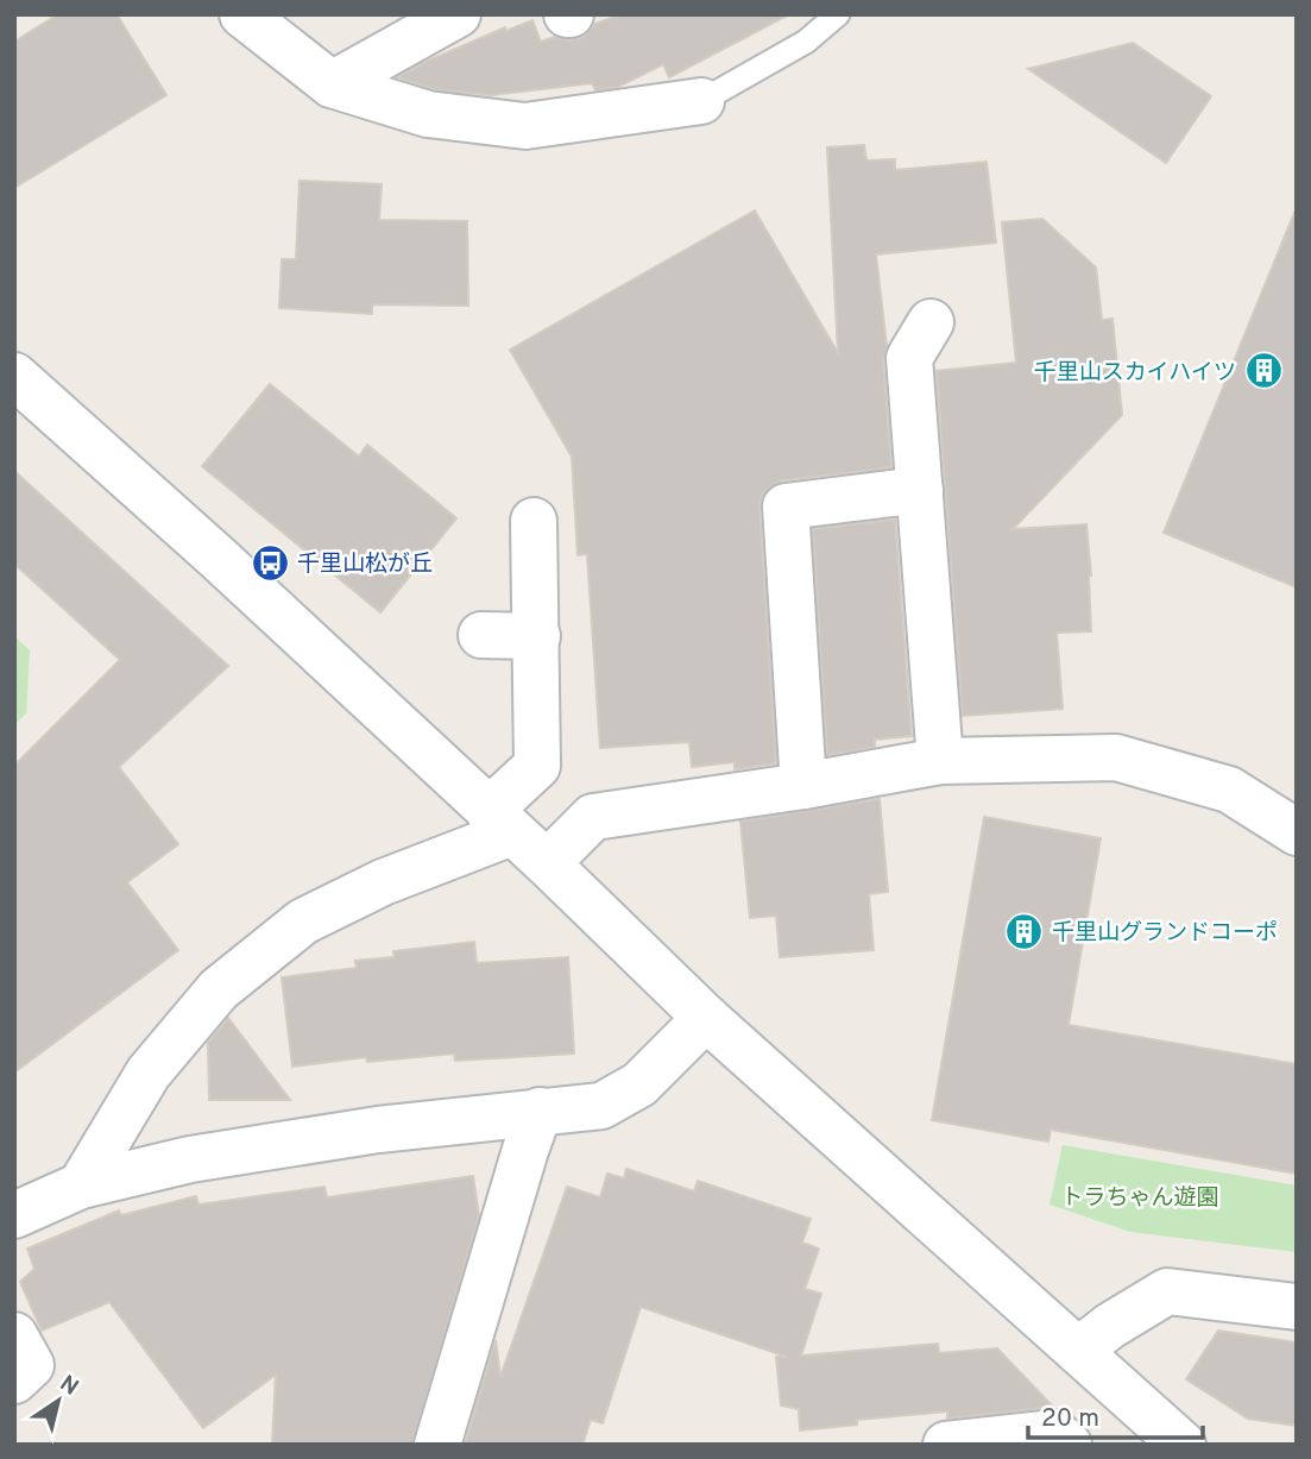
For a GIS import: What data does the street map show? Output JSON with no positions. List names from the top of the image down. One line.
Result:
{"parks":["トラちゃん遊園"],"places":{"building":["千里山スカイハイツ","千里山グランドコーポ"],"bus stop":["千里山松が丘"]},"scale_bar":"20 m","north":"top right"}
